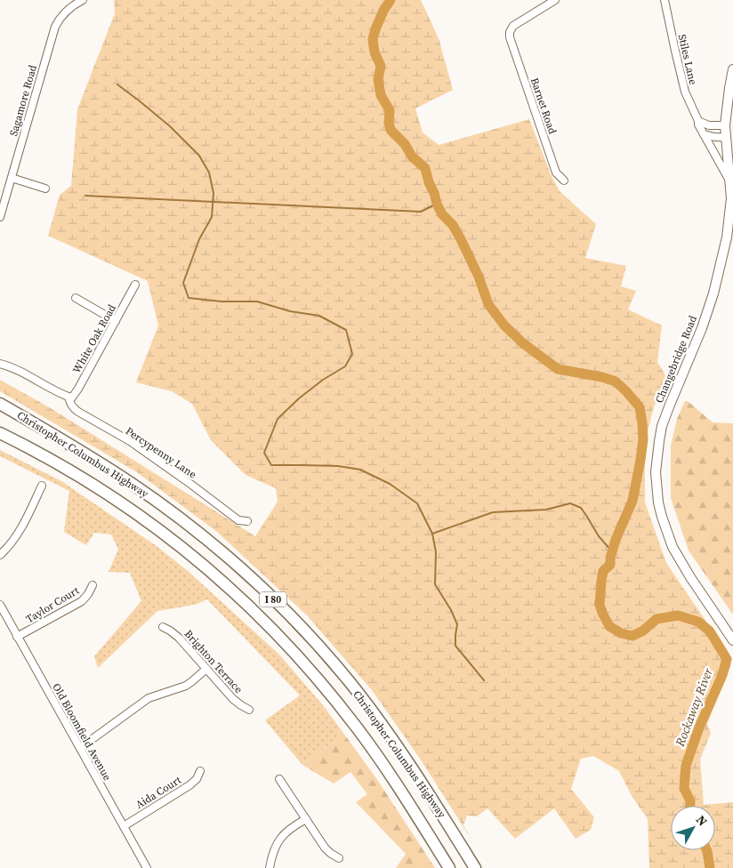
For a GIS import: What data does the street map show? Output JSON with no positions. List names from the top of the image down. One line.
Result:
{"streets":{"highway":["Christopher Columbus Highway","I 80"],"main road":["Changebridge Road"],"street":["Stiles Lane","Sagamore Road","Barnet Road","White Oak Road","Percypenny Lane","Taylor Court","Brighton Terrace","Old Bloomfield Avenue","Aida Court"]},"crossings":[["Stiles Lane","Changebridge Road"],["White Oak Road","Percypenny Lane"],["Taylor Court","Old Bloomfield Avenue"],["Old Bloomfield Avenue","Aida Court"]],"water":["Rockaway River"],"north":"top right"}
